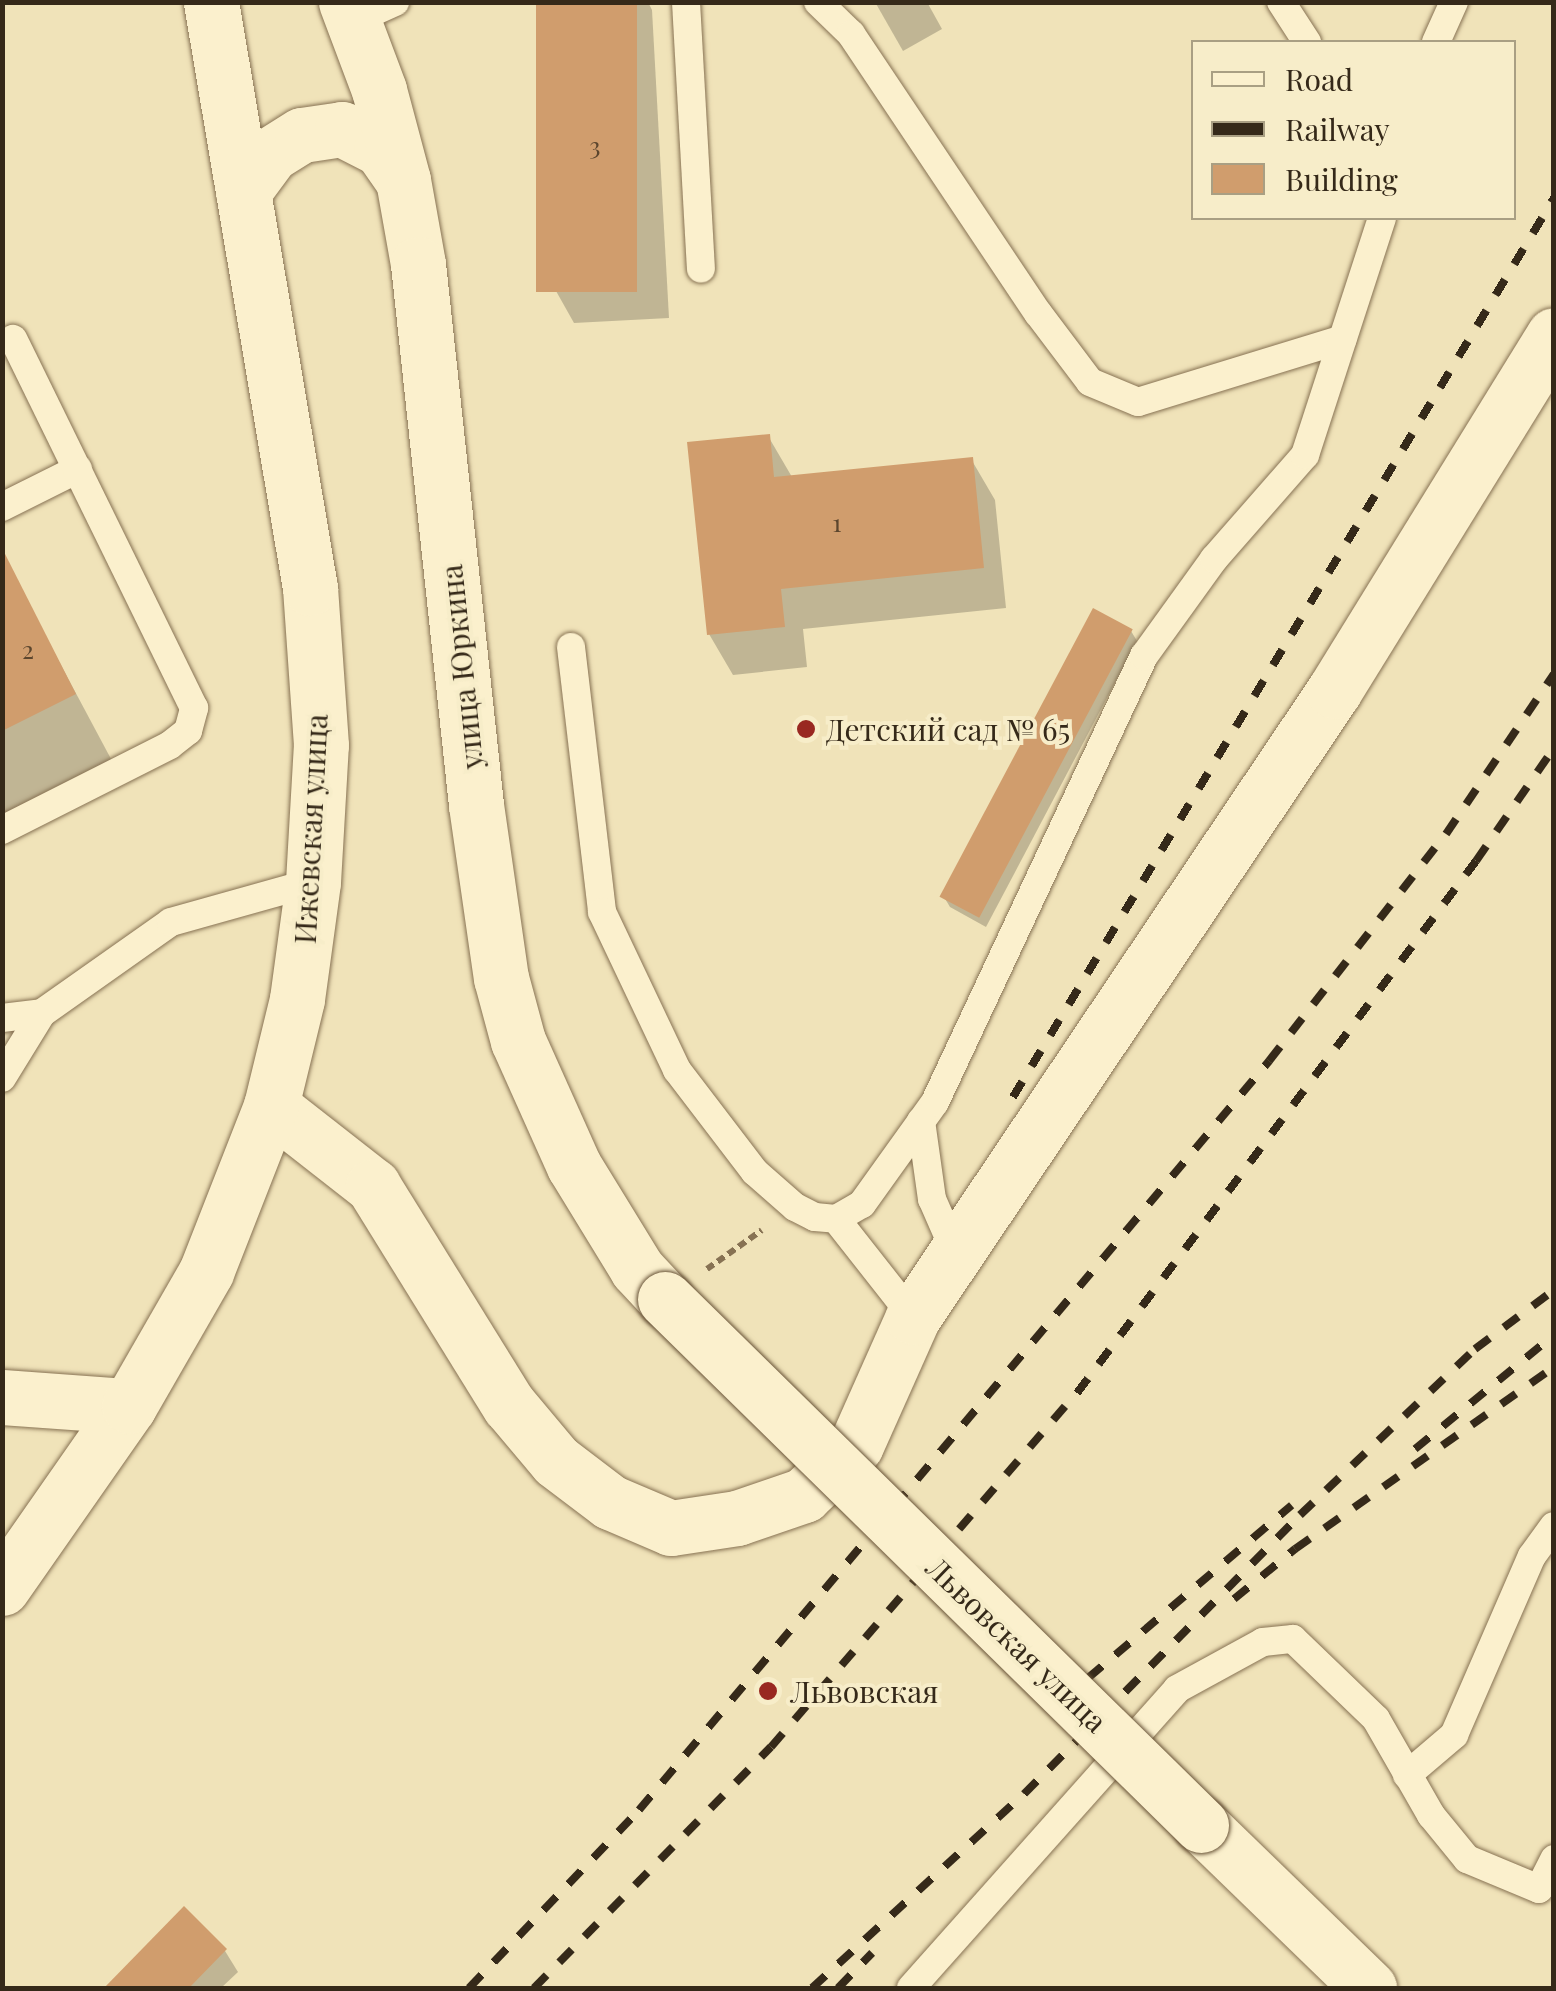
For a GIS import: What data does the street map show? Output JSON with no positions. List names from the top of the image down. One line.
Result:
{"streets":{"street":["улица Юркина","Ижевская улица","Львовская улица"]},"crossings":[["улица Юркина","Львовская улица"]],"places":["Детский сад № 65","Львовская"],"house_numbers":["3","1","2"],"legend":["Road","Railway","Building"]}
